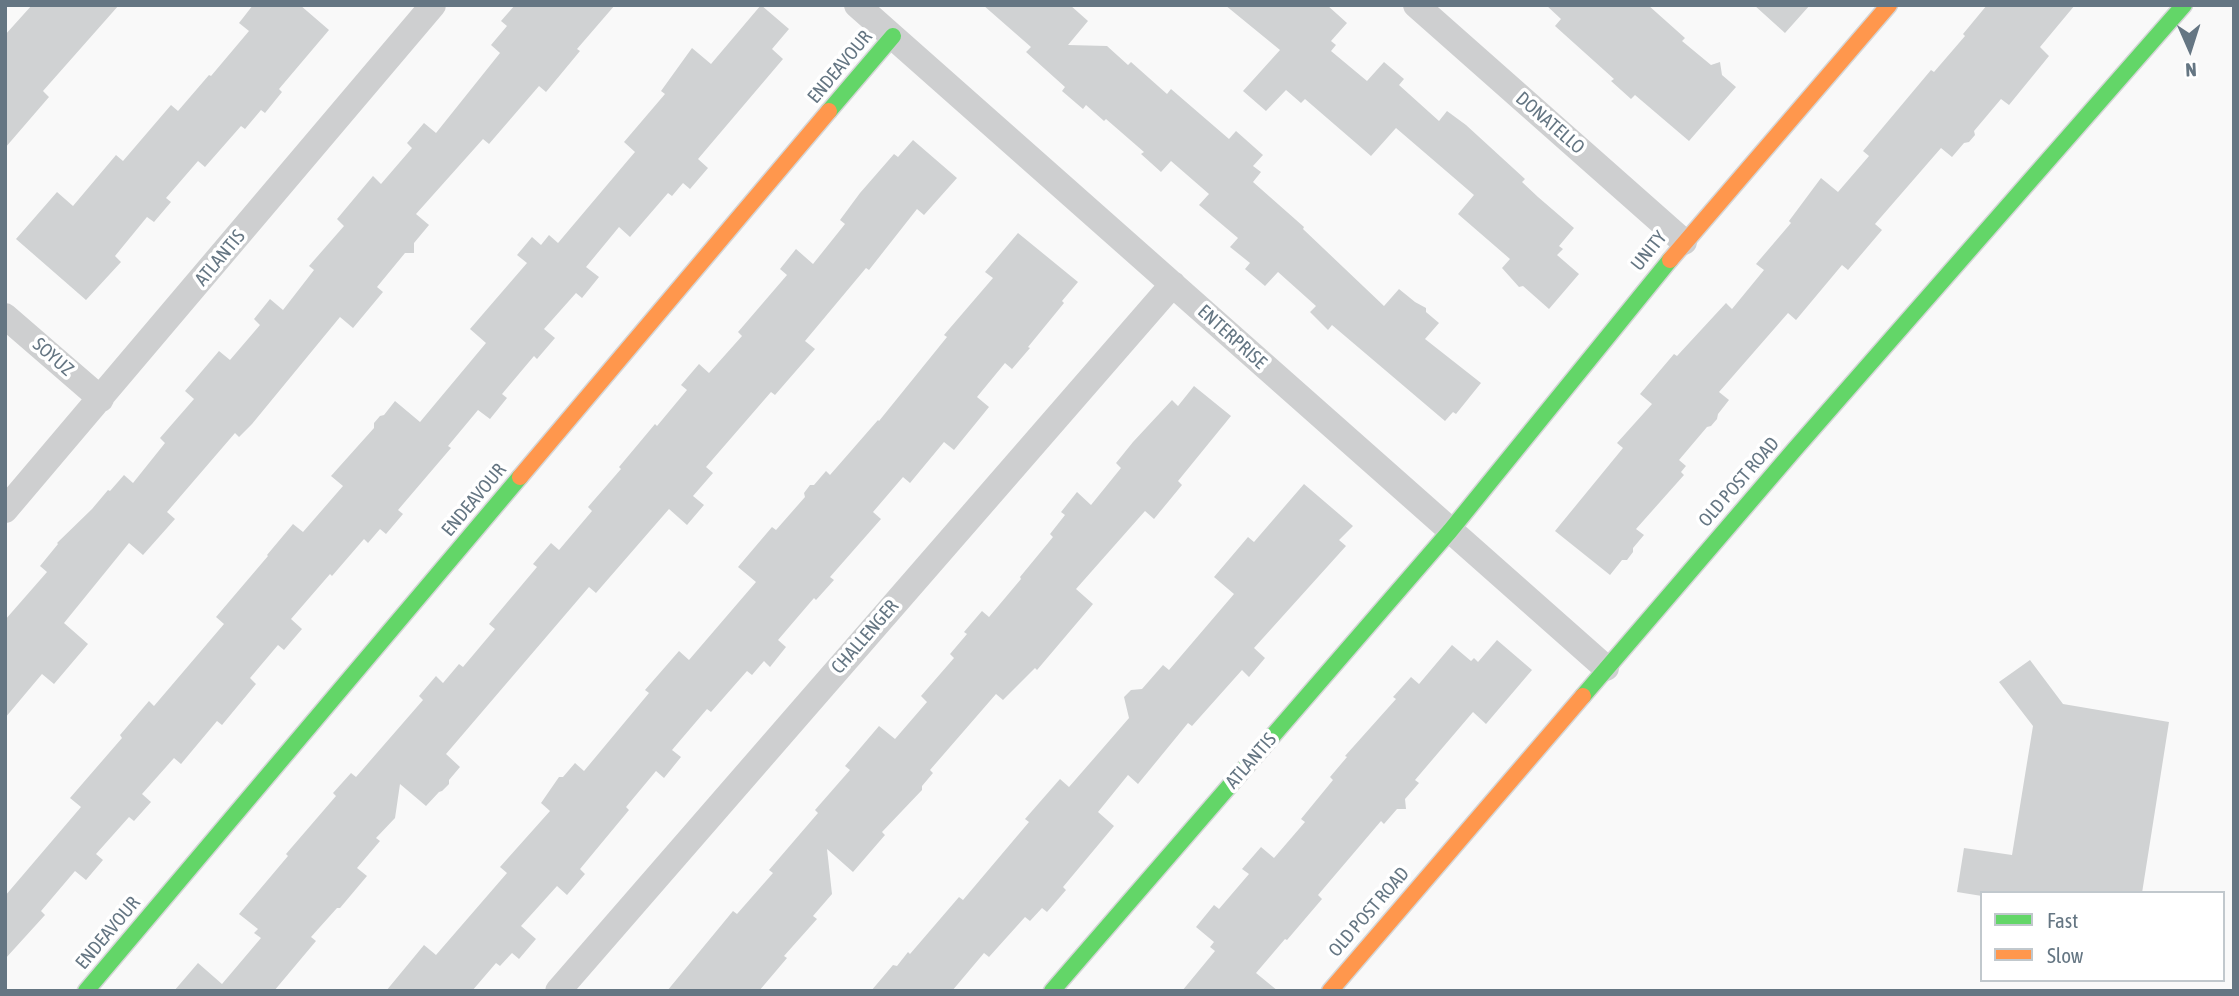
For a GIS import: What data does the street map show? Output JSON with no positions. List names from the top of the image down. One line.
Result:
{"streets":{"street":["ENDEAVOUR","DONATELLO","UNITY","ATLANTIS","ENTERPRISE","SOYUZ","OLD POST ROAD","CHALLENGER"]},"crossings":[["ENDEAVOUR","ENTERPRISE"],["DONATELLO","UNITY"],["UNITY","ATLANTIS"],["UNITY","ENTERPRISE"],["ATLANTIS","ENTERPRISE"],["ATLANTIS","SOYUZ"],["ENTERPRISE","OLD POST ROAD"],["ENTERPRISE","CHALLENGER"]],"legend":["Fast","Slow"],"north":"bottom"}
